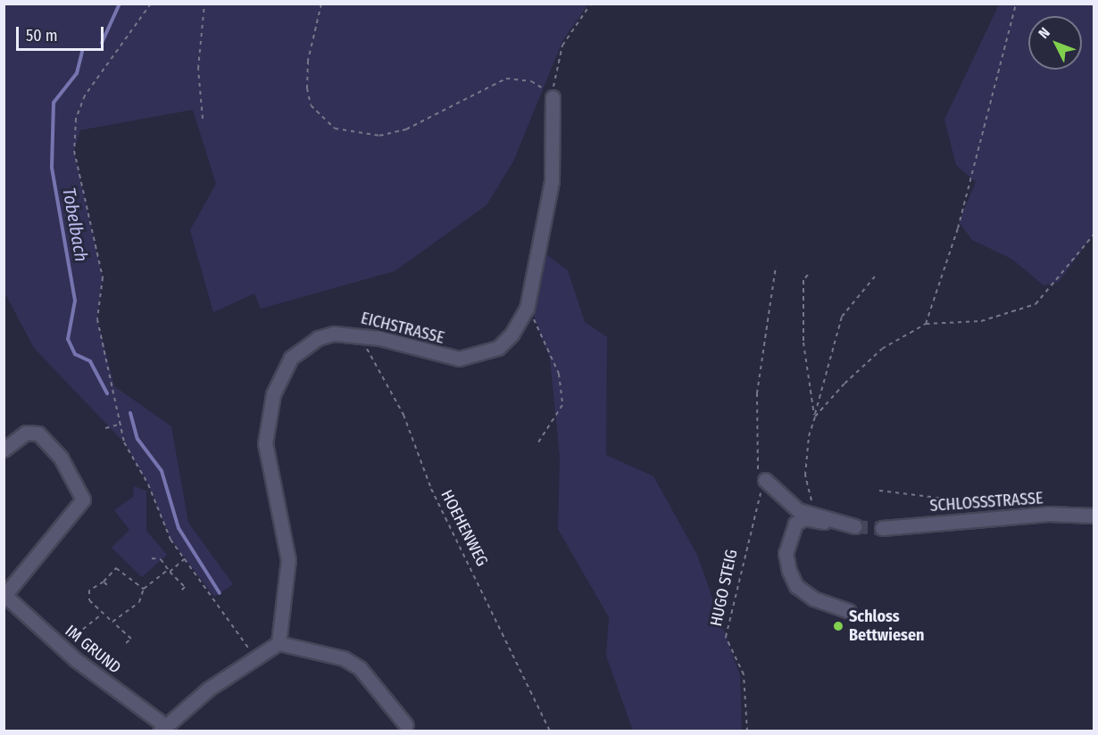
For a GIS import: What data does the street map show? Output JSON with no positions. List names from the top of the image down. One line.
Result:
{"streets":{"street":["EICHSTRASSE","SCHLOSSSTRASSE","IM GRUND"],"path":["HOEHENWEG","HUGO STEIG"]},"crossings":[["EICHSTRASSE","HOEHENWEG"]],"water":["Tobelbach"],"places":["Schloss Bettwiesen"],"scale_bar":"50 m","north":"top left"}
